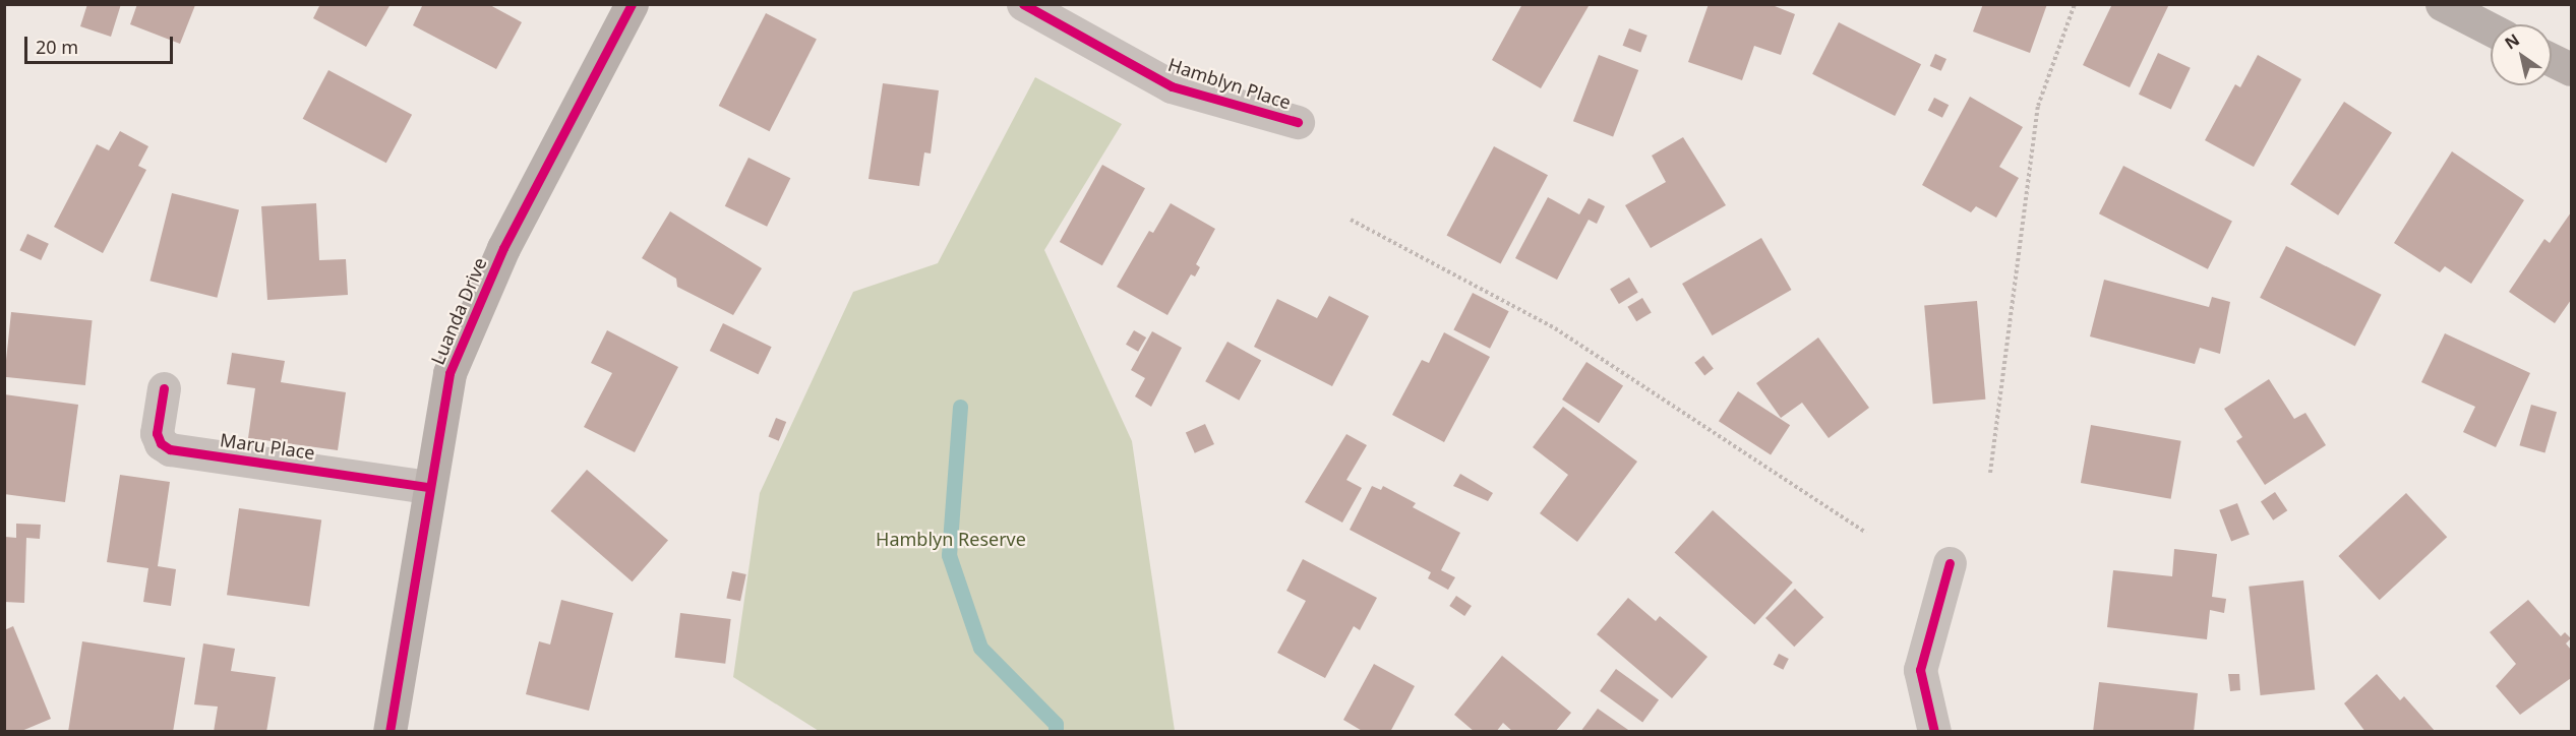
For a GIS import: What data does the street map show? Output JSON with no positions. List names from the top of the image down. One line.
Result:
{"streets":{"street":["Hamblyn Place","Luanda Drive","Maru Place"]},"crossings":[["Luanda Drive","Maru Place"]],"parks":["Hamblyn Reserve"],"scale_bar":"20 m","north":"top left"}
